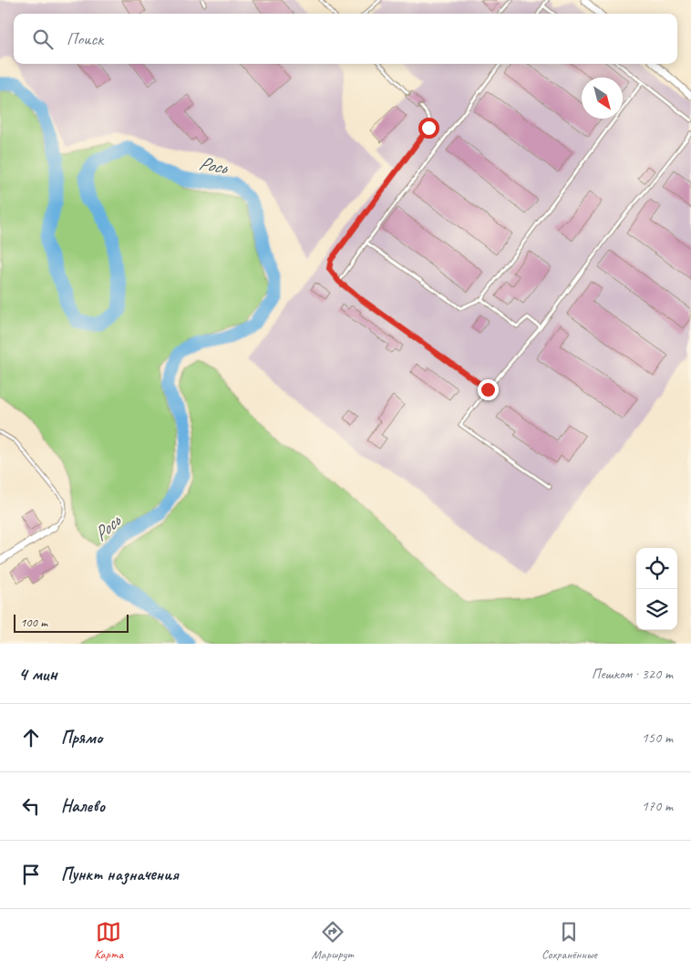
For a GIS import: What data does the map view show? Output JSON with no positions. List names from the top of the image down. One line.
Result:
{"water":["Рось"],"scale_bar":"100 m","north":"bottom right","page":{"search":"Поиск","scale":"100 m","heading":["4 мин","Пешком · 320 m"],"list":[["Прямо","150 m"],["Налево","170 m"],"Пункт назначения"],"nav":["Карта","Маршрут","Сохранённые"]}}
